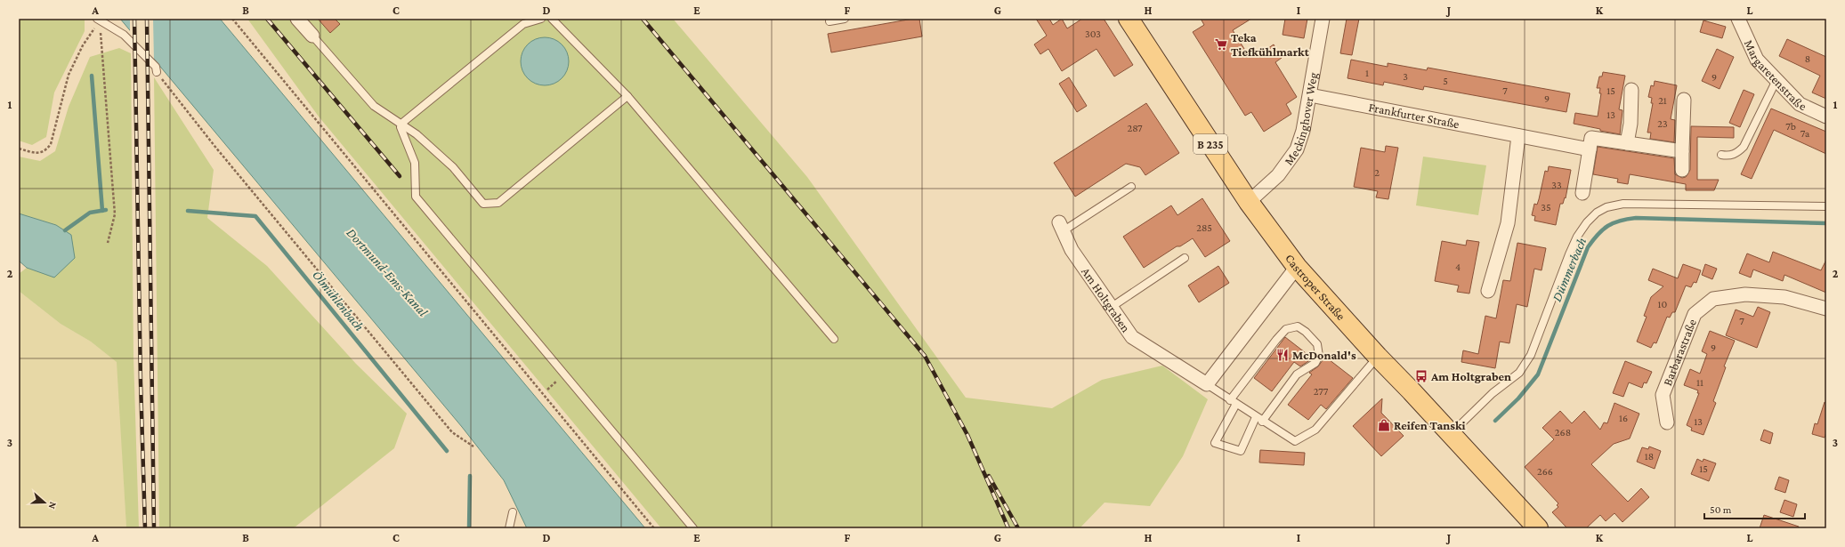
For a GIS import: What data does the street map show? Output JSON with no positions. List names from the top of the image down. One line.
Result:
{"streets":{"main road":["B 235","Castroper Straße"],"street":["Margaretenstraße","Frankfurter Straße","Meckinghover Weg","Am Holtgraben","Barbarastraße"]},"crossings":[["Frankfurter Straße","Meckinghover Weg"],["Meckinghover Weg","Castroper Straße"]],"water":["Dümmerbach","Dortmund-Ems-Kanal","Ölmühlenbach"],"places":{"supermarket":["Teka Tiefkühlmarkt"],"restaurant":["McDonald's"],"bus stop":["Am Holtgraben"],"shop":["Reifen Tanski"]},"house_numbers":["303","8","1","3","9","5","7","15","9","21","13","23","7b","287","7a","2","33","35","285","4","10","7","9","11","277","16","13","268","18","15","266"],"scale_bar":"50 m","north":"right","grid":{"columns":["A","B","C","D","E","F","G","H","I","J","K","L"],"rows":["1","2","3"]}}
